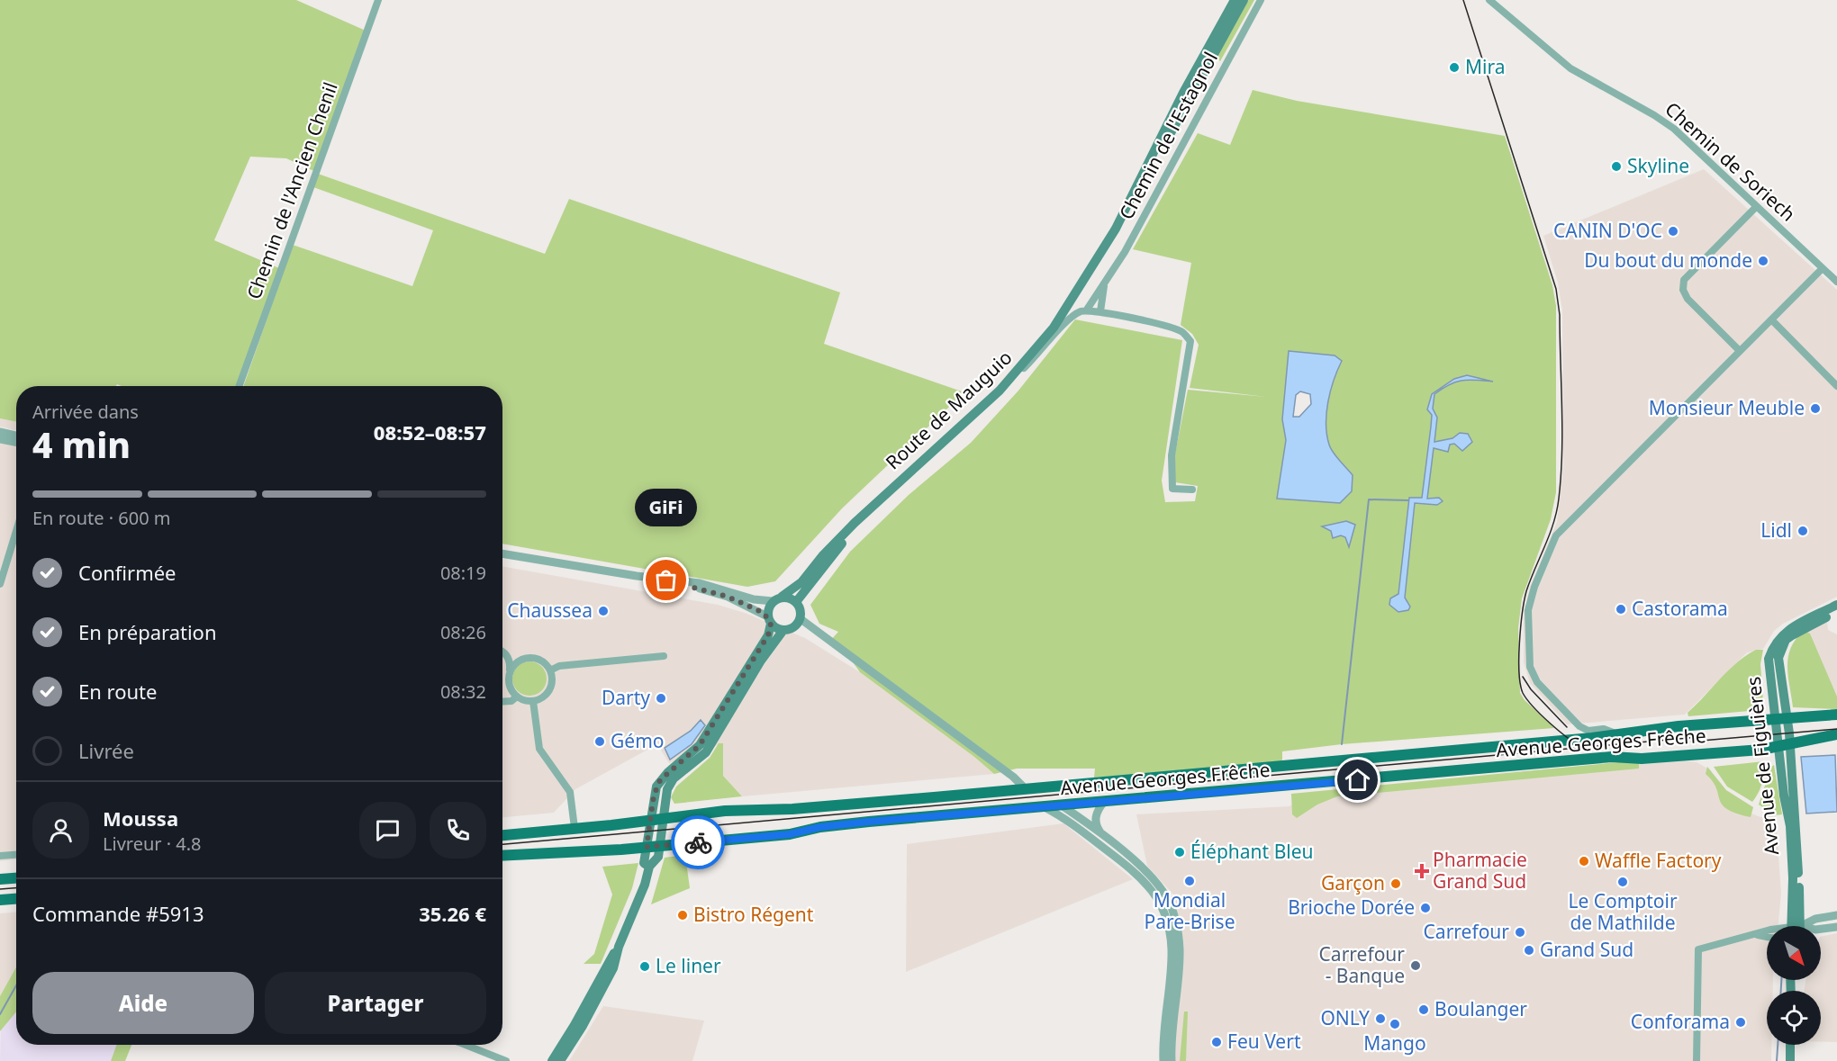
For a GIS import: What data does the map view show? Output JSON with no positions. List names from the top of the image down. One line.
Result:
{"streets":{"main road":["Route de Mauguio","Avenue Georges Frêche","Avenue de Figuières"],"street":["Chemin de l'Estagnol","Chemin de Soriech","Chemin de l'Ancien Chenil"]},"crossings":[["Chemin de l'Estagnol","Route de Mauguio"],["Avenue Georges Frêche","Avenue de Figuières"]],"places":{"other":["Mira","Skyline","CANIN D'OC","Du bout du monde","Monsieur Meuble","Lidl","GiFi","Castorama","Chaussea","Darty","Gémo","Éléphant Bleu","Waffle Factory","Mondial Pare-Brise","Le Comptoir de Mathilde","Garçon","Brioche Dorée","Bistro Régent","Carrefour","Grand Sud","Carrefour - Banque","Le liner","Boulanger","ONLY","Conforama","Mango","Feu Vert"],"health":["Pharmacie Grand Sud"]},"north":"bottom right","page":{"heading":["4 min","Arrivée dans","08:52–08:57"],"panel":["Moussa","Livreur · 4.8","Commande #5913","35.26 €"],"bar":"En route · 600 m","bubble":"GiFi","list":[["Confirmée","08:19"],["En préparation","08:26"],["En route","08:32"],"Livrée"],"buttons":["Aide","Partager"]}}
